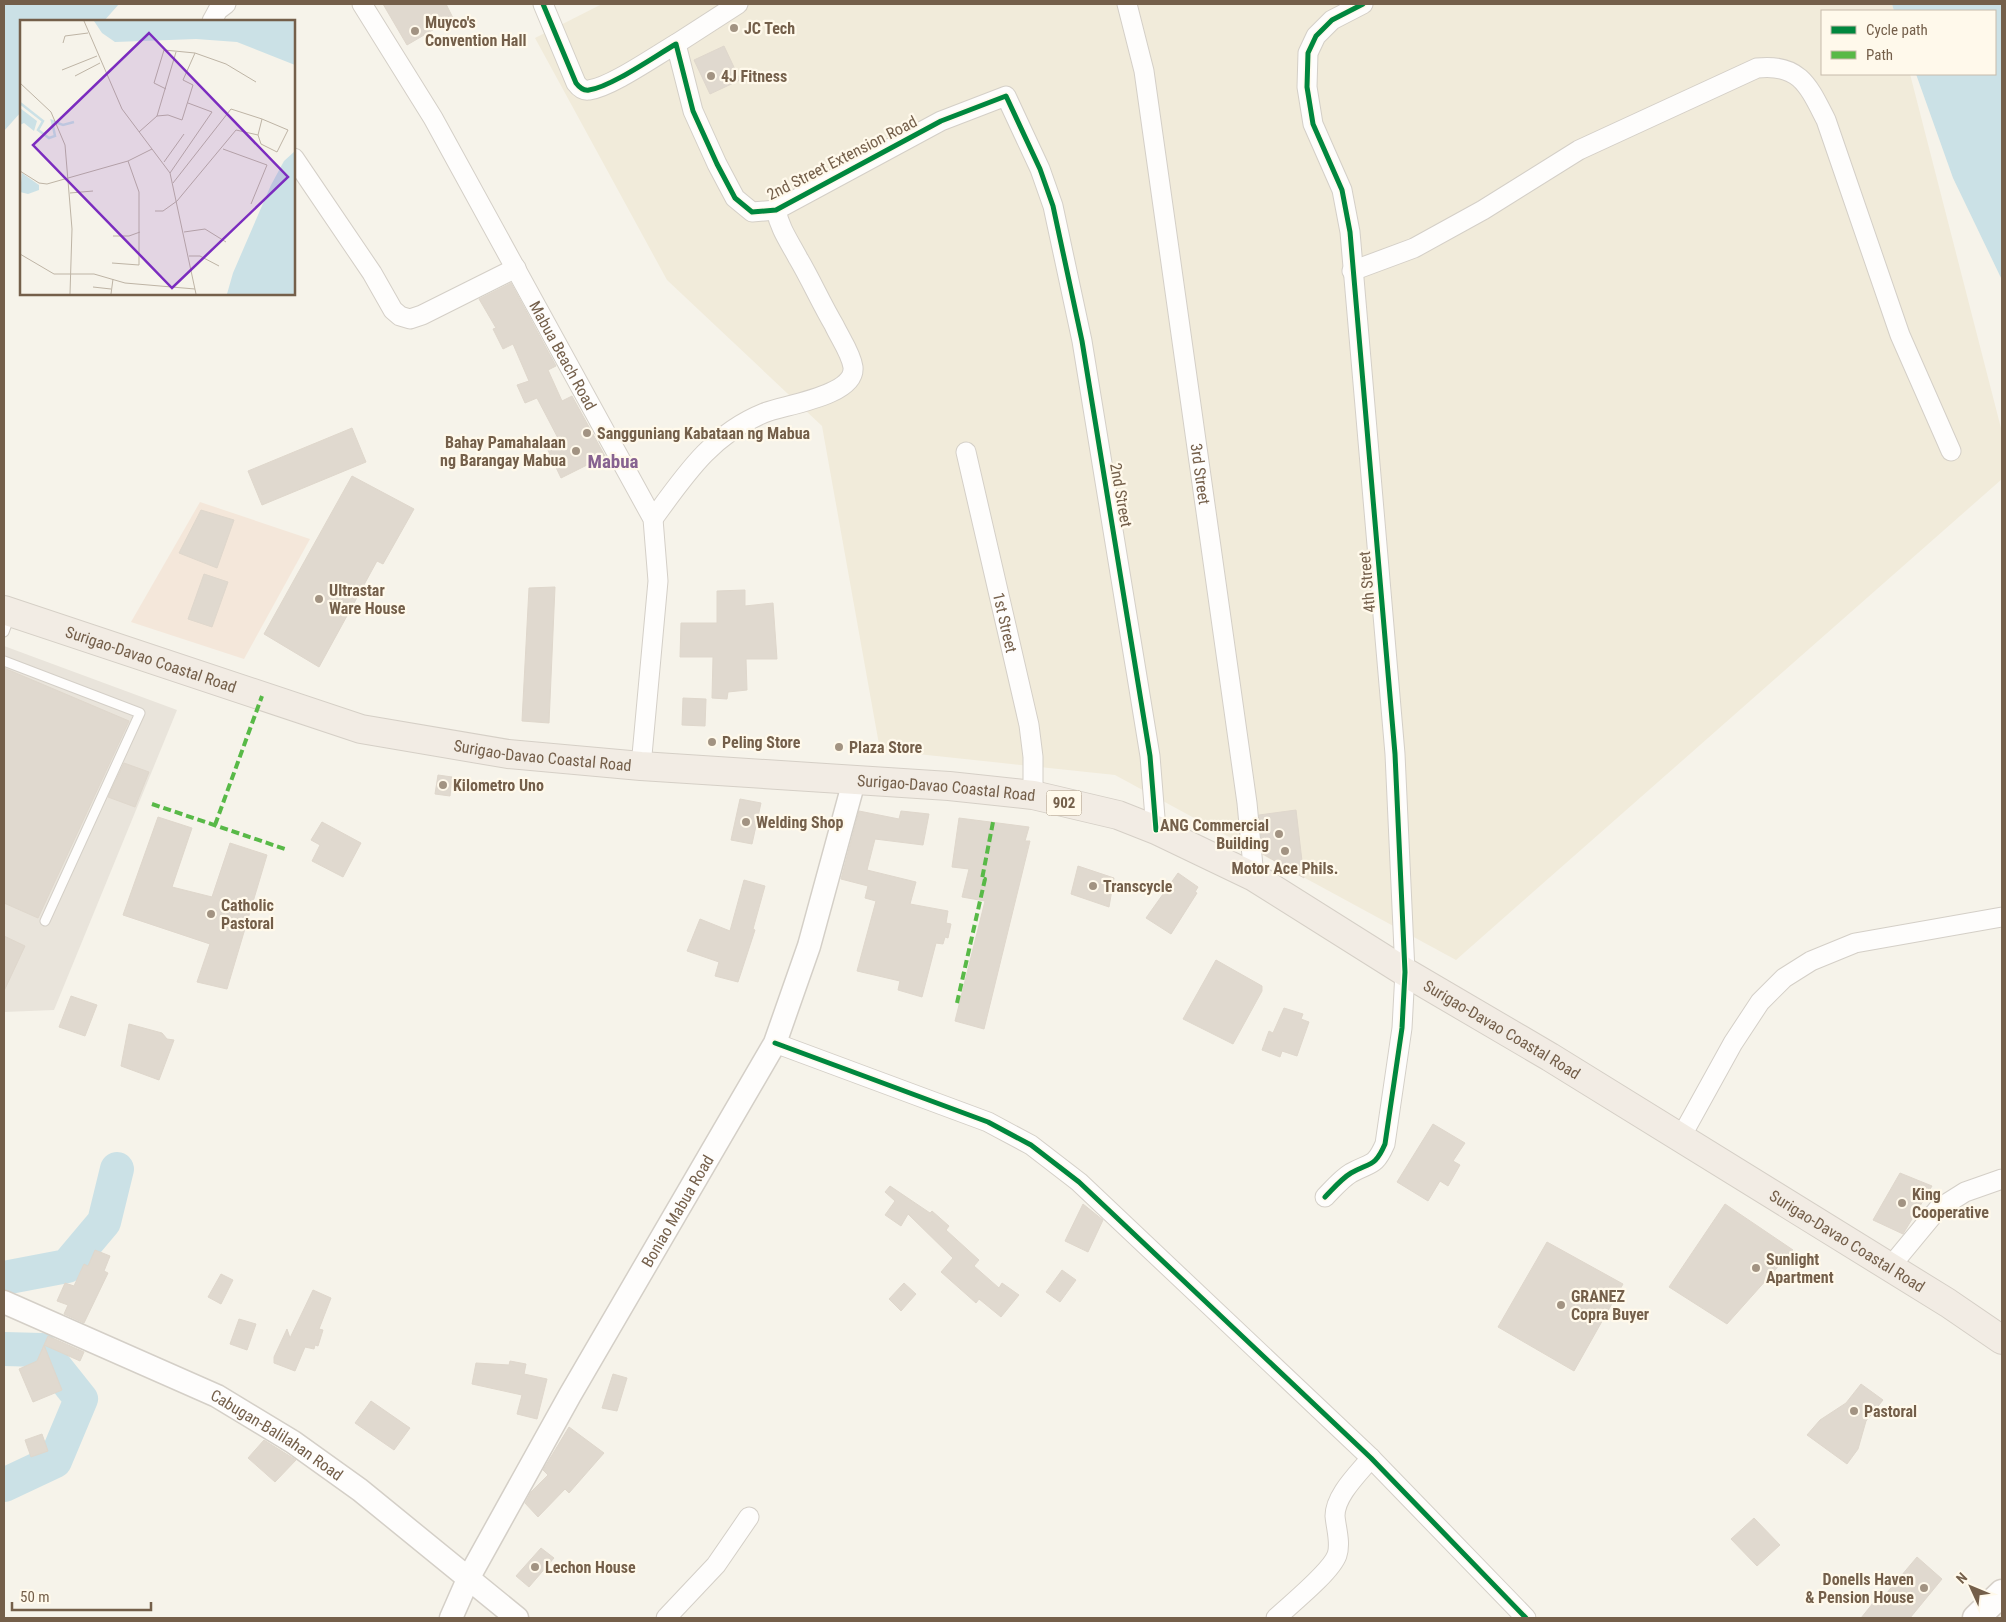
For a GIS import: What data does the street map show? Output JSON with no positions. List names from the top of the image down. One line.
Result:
{"streets":{"highway":["Surigao-Davao Coastal Road","902"],"street":["2nd Street Extension Road","Mabua Beach Road","3rd Street","2nd Street","4th Street","1st Street","Boniao Mabua Road","Cabugan-Balilahan Road"]},"crossings":[["2nd Street Extension Road","2nd Street"],["Mabua Beach Road","Surigao-Davao Coastal Road"],["3rd Street","Surigao-Davao Coastal Road"],["2nd Street","Surigao-Davao Coastal Road"],["4th Street","Surigao-Davao Coastal Road"],["1st Street","Surigao-Davao Coastal Road"],["Surigao-Davao Coastal Road","Boniao Mabua Road"],["Boniao Mabua Road","Cabugan-Balilahan Road"]],"districts":["Mabua"],"places":["JC Tech","Muyco's Convention Hall","4J Fitness","Sangguniang Kabataan ng Mabua","Bahay Pamahalaan ng Barangay Mabua","Ultrastar Ware House","Peling Store","Plaza Store","Kilometro Uno","Welding Shop","ANG Commercial Building","Motor Ace Phils.","Transcycle","Catholic Pastoral","King Cooperative","Sunlight Apartment","GRANEZ Copra Buyer","Pastoral","Lechon House","Donells Haven & Pension House"],"legend":["Cycle path","Path"],"scale_bar":"50 m","north":"top left"}
